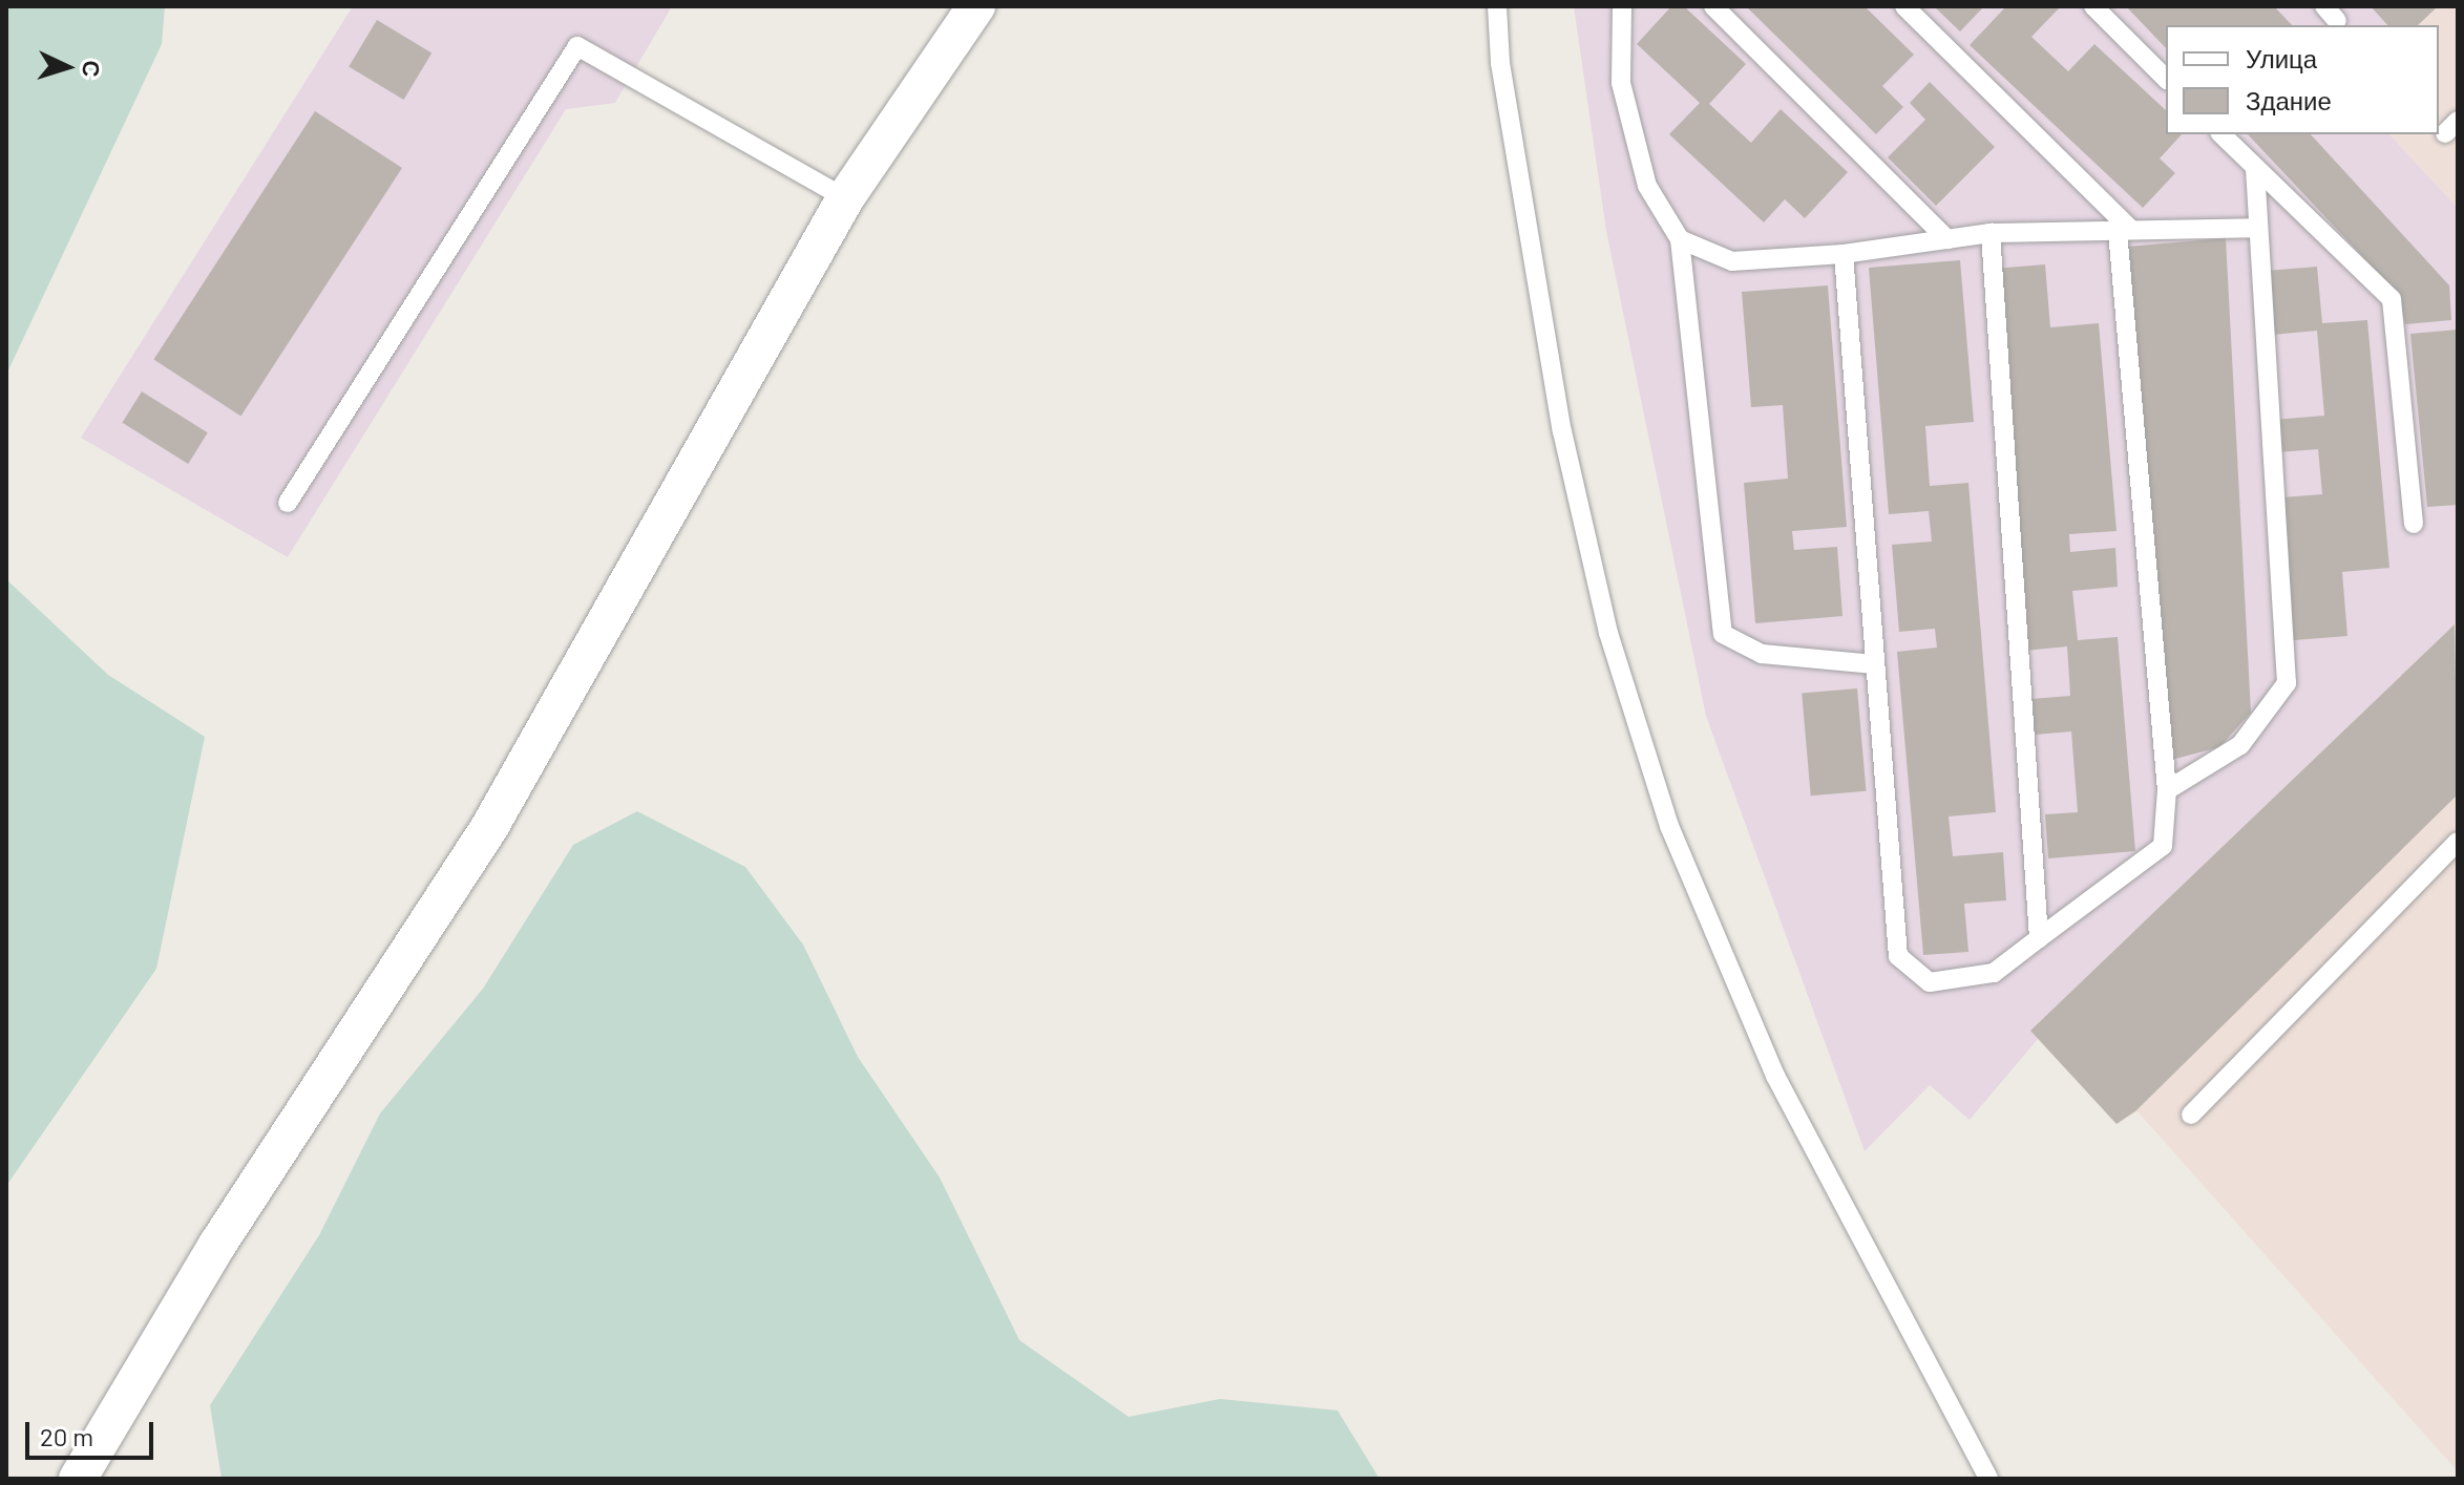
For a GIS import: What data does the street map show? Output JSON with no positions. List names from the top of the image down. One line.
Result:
{"legend":["Улица","Здание"],"scale_bar":"20 m","north":"right"}
